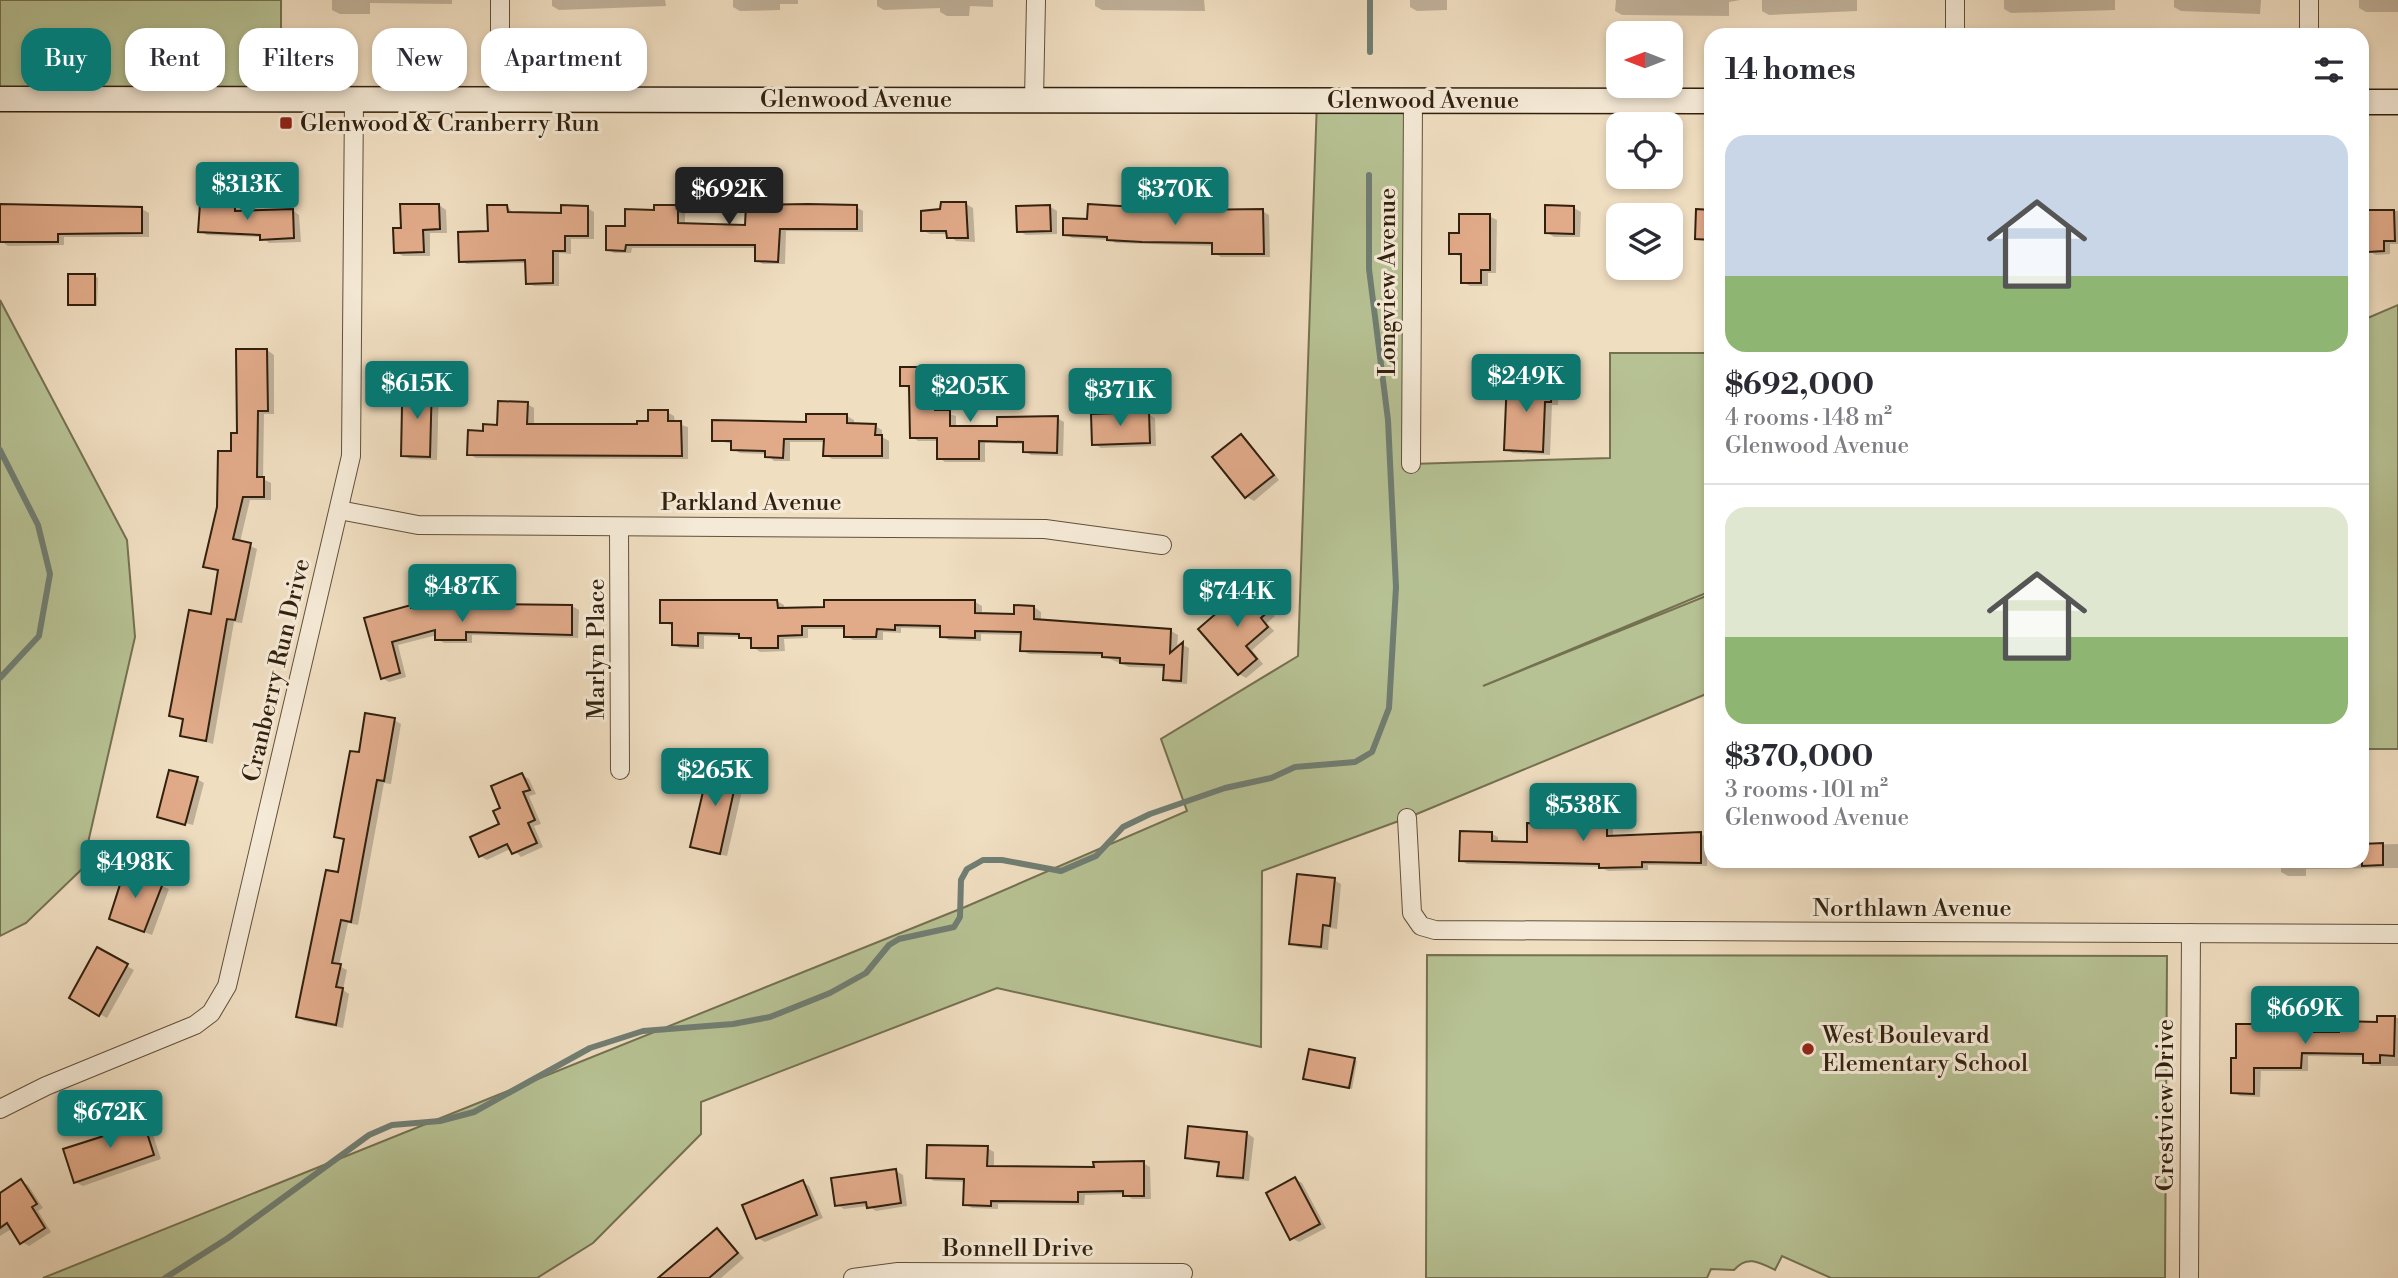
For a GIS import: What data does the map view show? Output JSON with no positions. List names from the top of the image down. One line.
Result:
{"streets":{"street":["Glenwood Avenue","Longview Avenue","Parkland Avenue","Marlyn Place","Cranberry Run Drive","Northlawn Avenue","Crestview Drive","Bonnell Drive"]},"crossings":[["Glenwood Avenue","Longview Avenue"],["Glenwood Avenue","Cranberry Run Drive"],["Parkland Avenue","Marlyn Place"],["Parkland Avenue","Cranberry Run Drive"],["Northlawn Avenue","Crestview Drive"]],"places":{"transit":["Glenwood & Cranberry Run"],"other":["West Boulevard Elementary School"]},"north":"left","page":{"chip":["Buy","Rent","Filters","New","Apartment"],"heading":"14 homes","list":[{"name":"$692,000","note":"4 rooms · 148 m² · Glenwood Avenue"},{"name":"$370,000","note":"3 rooms · 101 m² · Glenwood Avenue"}],"price":["$313K","$692K","$370K","$249K","$615K","$205K","$371K","$487K","$744K","$265K","$538K","$498K","$669K","$672K"]}}
